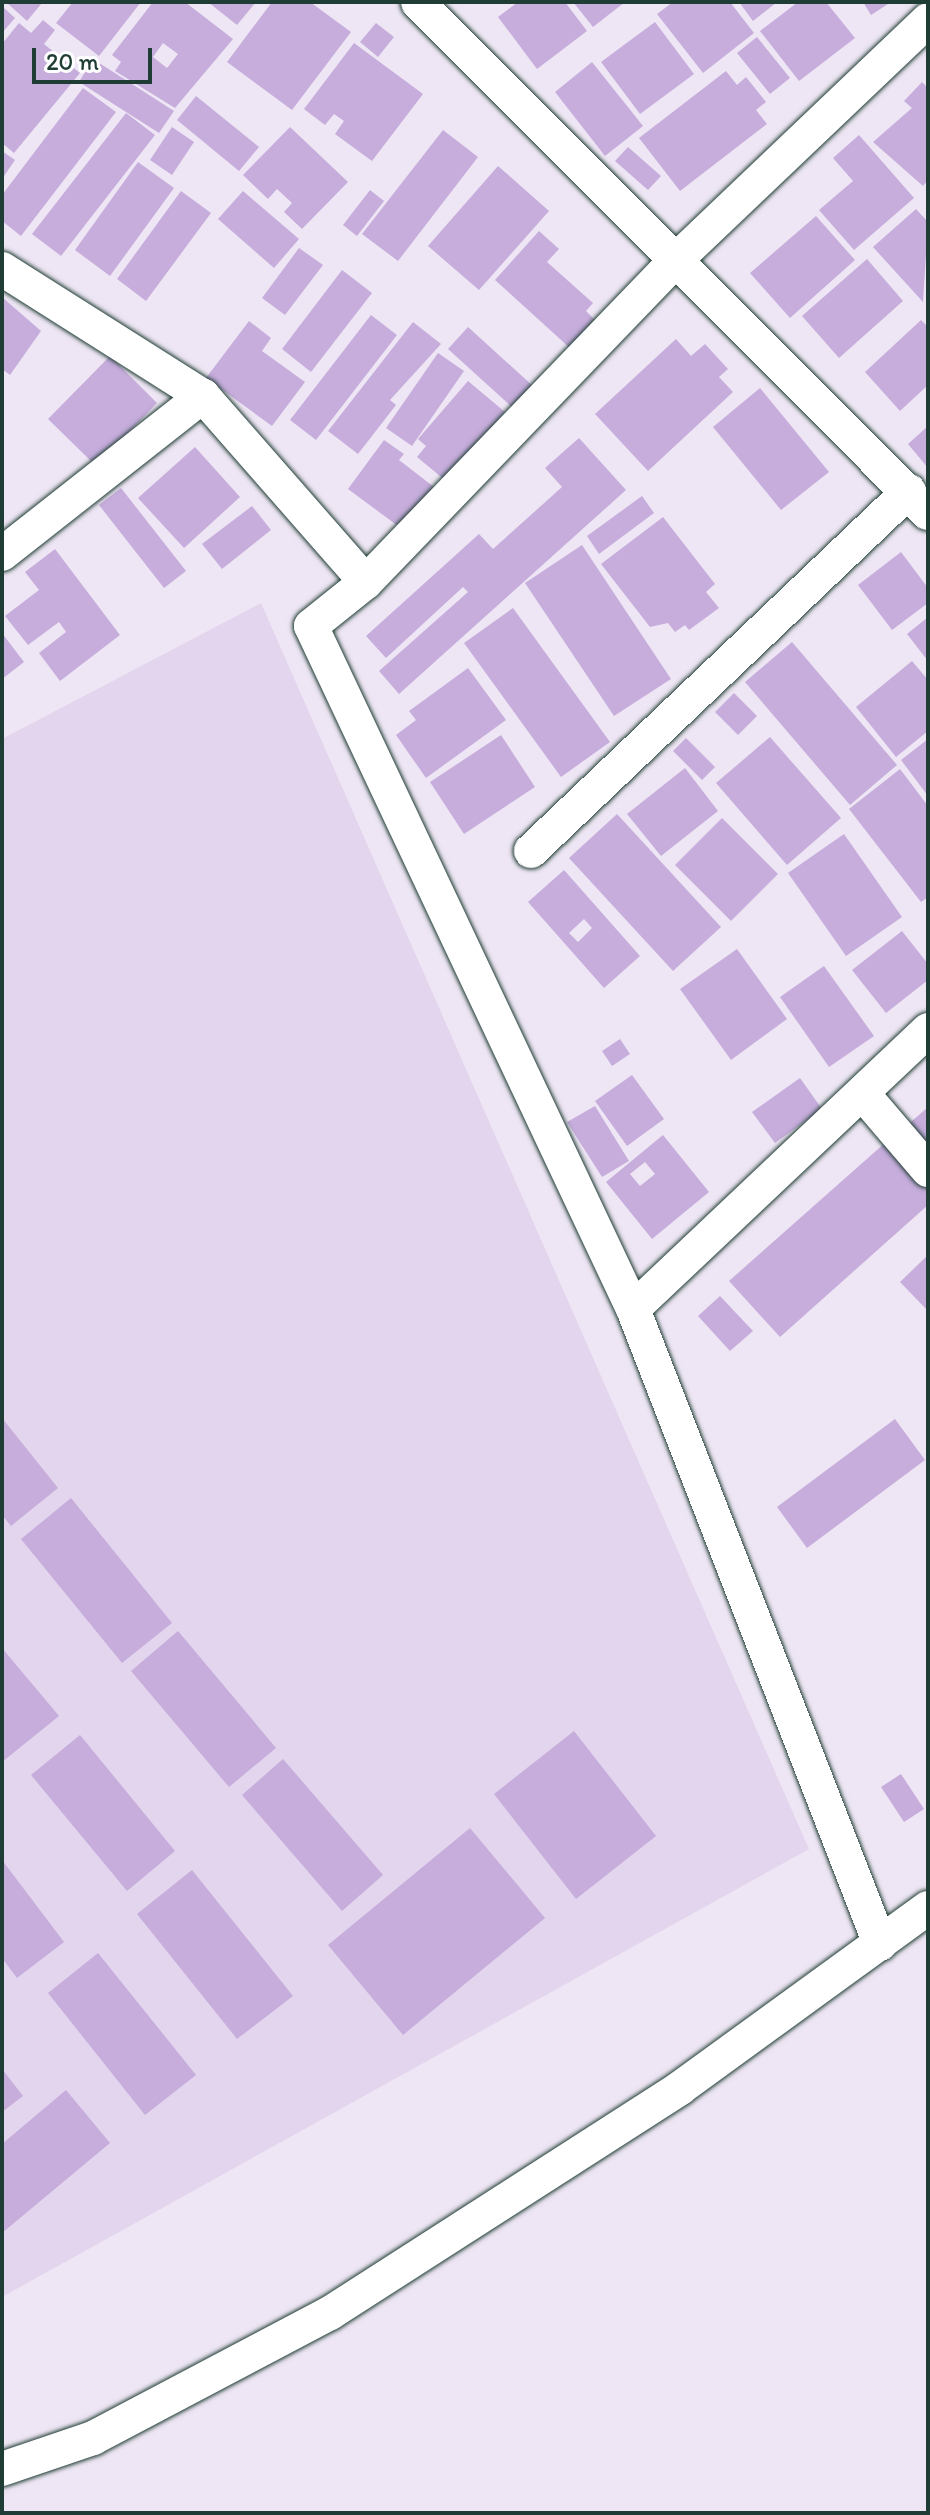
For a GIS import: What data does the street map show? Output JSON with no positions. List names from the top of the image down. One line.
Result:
{"scale_bar":"20 m"}
